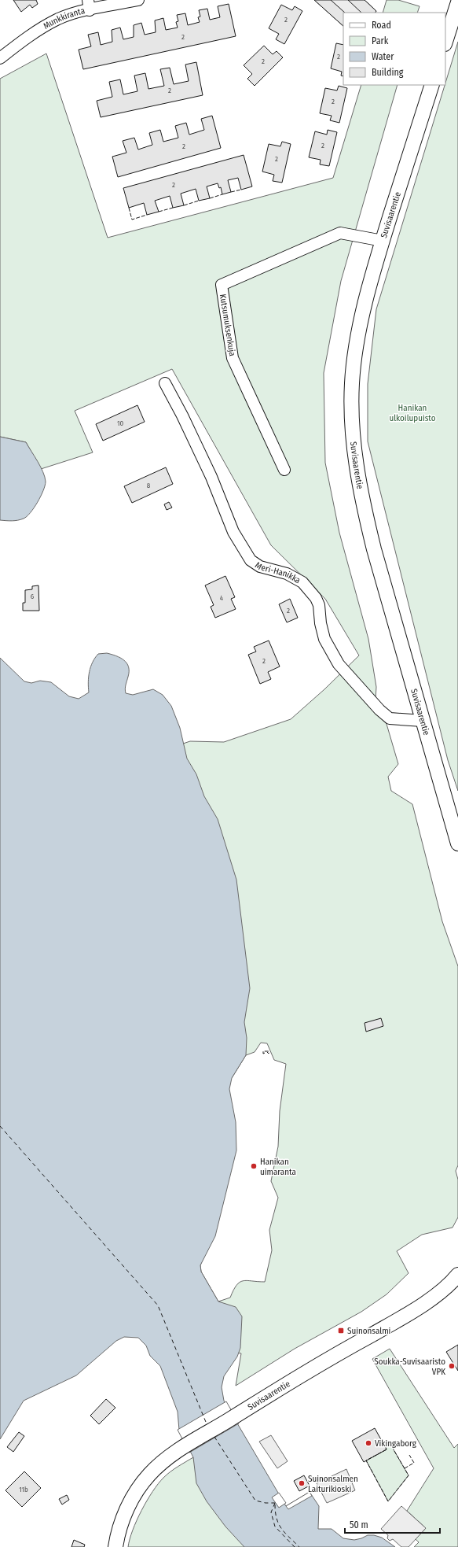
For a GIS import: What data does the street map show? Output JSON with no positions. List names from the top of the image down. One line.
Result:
{"streets":{"street":["Munkkiranta","Suvisaarentie","Kutsumuksenkuja","Meri-Hanikka"]},"crossings":[["Suvisaarentie","Kutsumuksenkuja"],["Suvisaarentie","Meri-Hanikka"]],"parks":["Hanikan ulkoilupuisto"],"places":{"other":["Hanikan uimaranta","Soukka-Suvisaaristo VPK","Vikingaborg","Suinonsalmen Laiturikioski"],"transit":["Suinonsalmi"]},"house_numbers":["2","2","2","2","2","2","2","2","2","2","10","8","6","4","2","2","11b"],"legend":["Road","Park","Water","Building"],"scale_bar":"50 m"}
